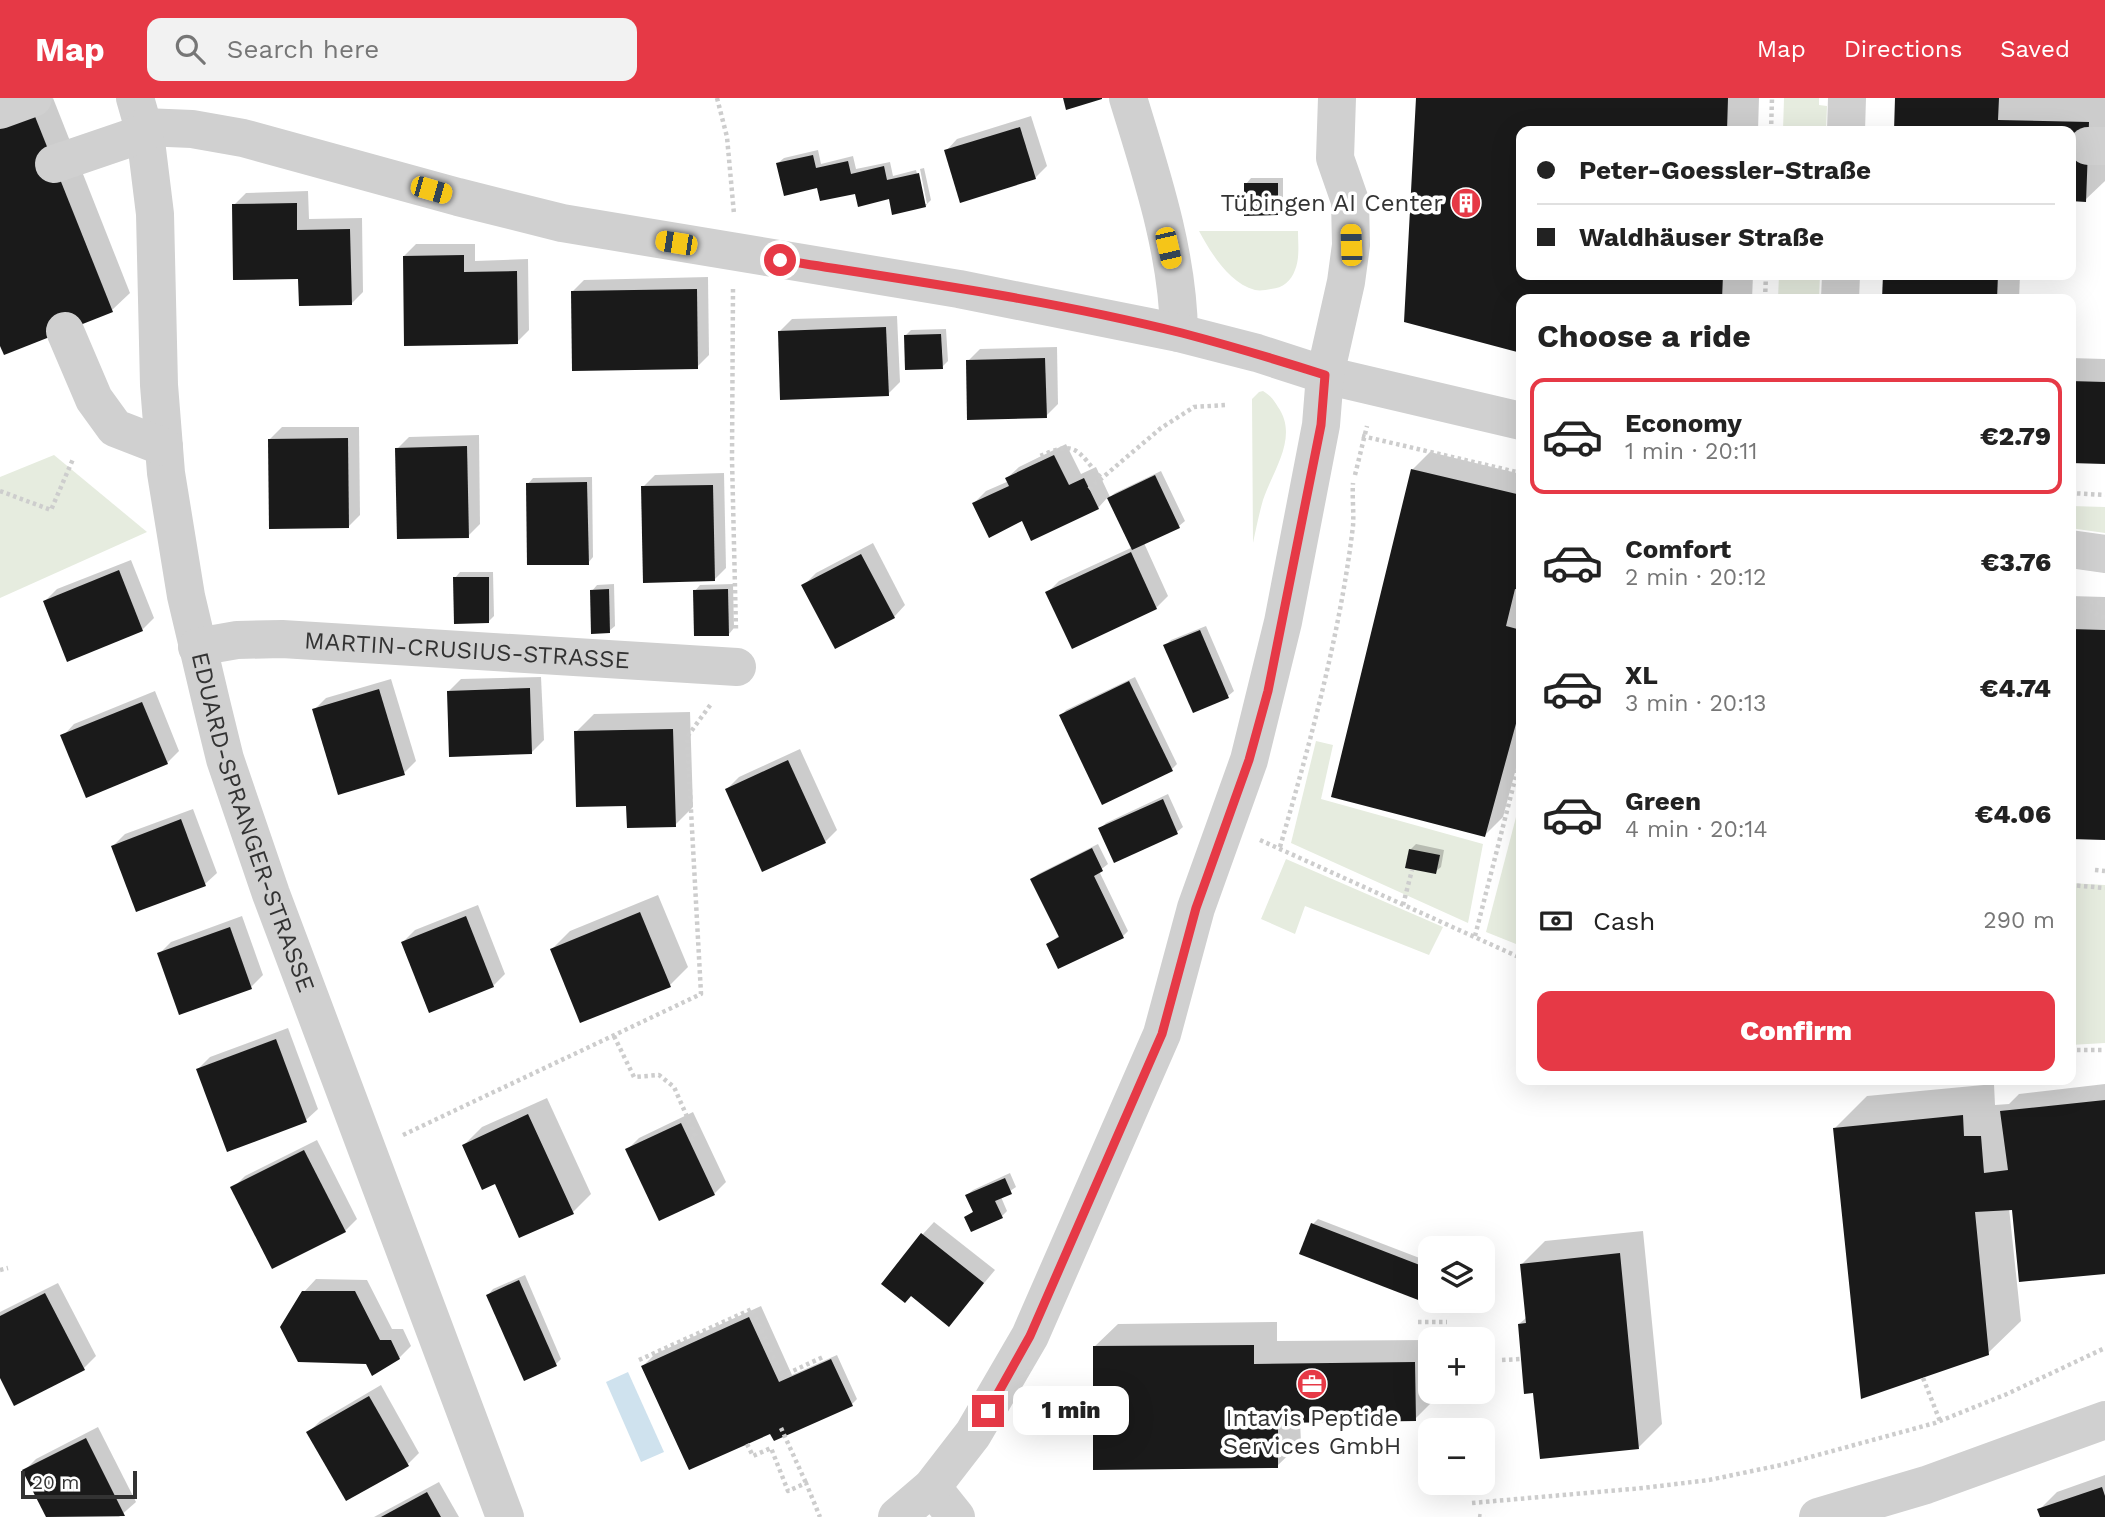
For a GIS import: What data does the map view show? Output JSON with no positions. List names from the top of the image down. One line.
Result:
{"streets":{"street":["MARTIN-CRUSIUS-STRASSE","EDUARD-SPRANGER-STRASSE"]},"crossings":[["MARTIN-CRUSIUS-STRASSE","EDUARD-SPRANGER-STRASSE"]],"places":{"building":["Tübingen AI Center"],"office":["Intavis Peptide Services GmbH"]},"scale_bar":"20 m","page":{"header":"Map","search":"Search here","nav":["Map","Directions","Saved"],"banner":["Peter-Goessler-Straße","Waldhäuser Straße"],"heading":"Choose a ride","list":[{"name":"Economy","note":"1 min · 20:11","value":"€2.79"},{"name":"Comfort","note":"2 min · 20:12","value":"€3.76"},{"name":"XL","note":"3 min · 20:13","value":"€4.74"},{"name":"Green","note":"4 min · 20:14","value":"€4.06"}],"pay":["Cash","290 m"],"buttons":"Confirm","map_buttons":["+","−"],"bubble":"1 min","scale":"20 m"}}
